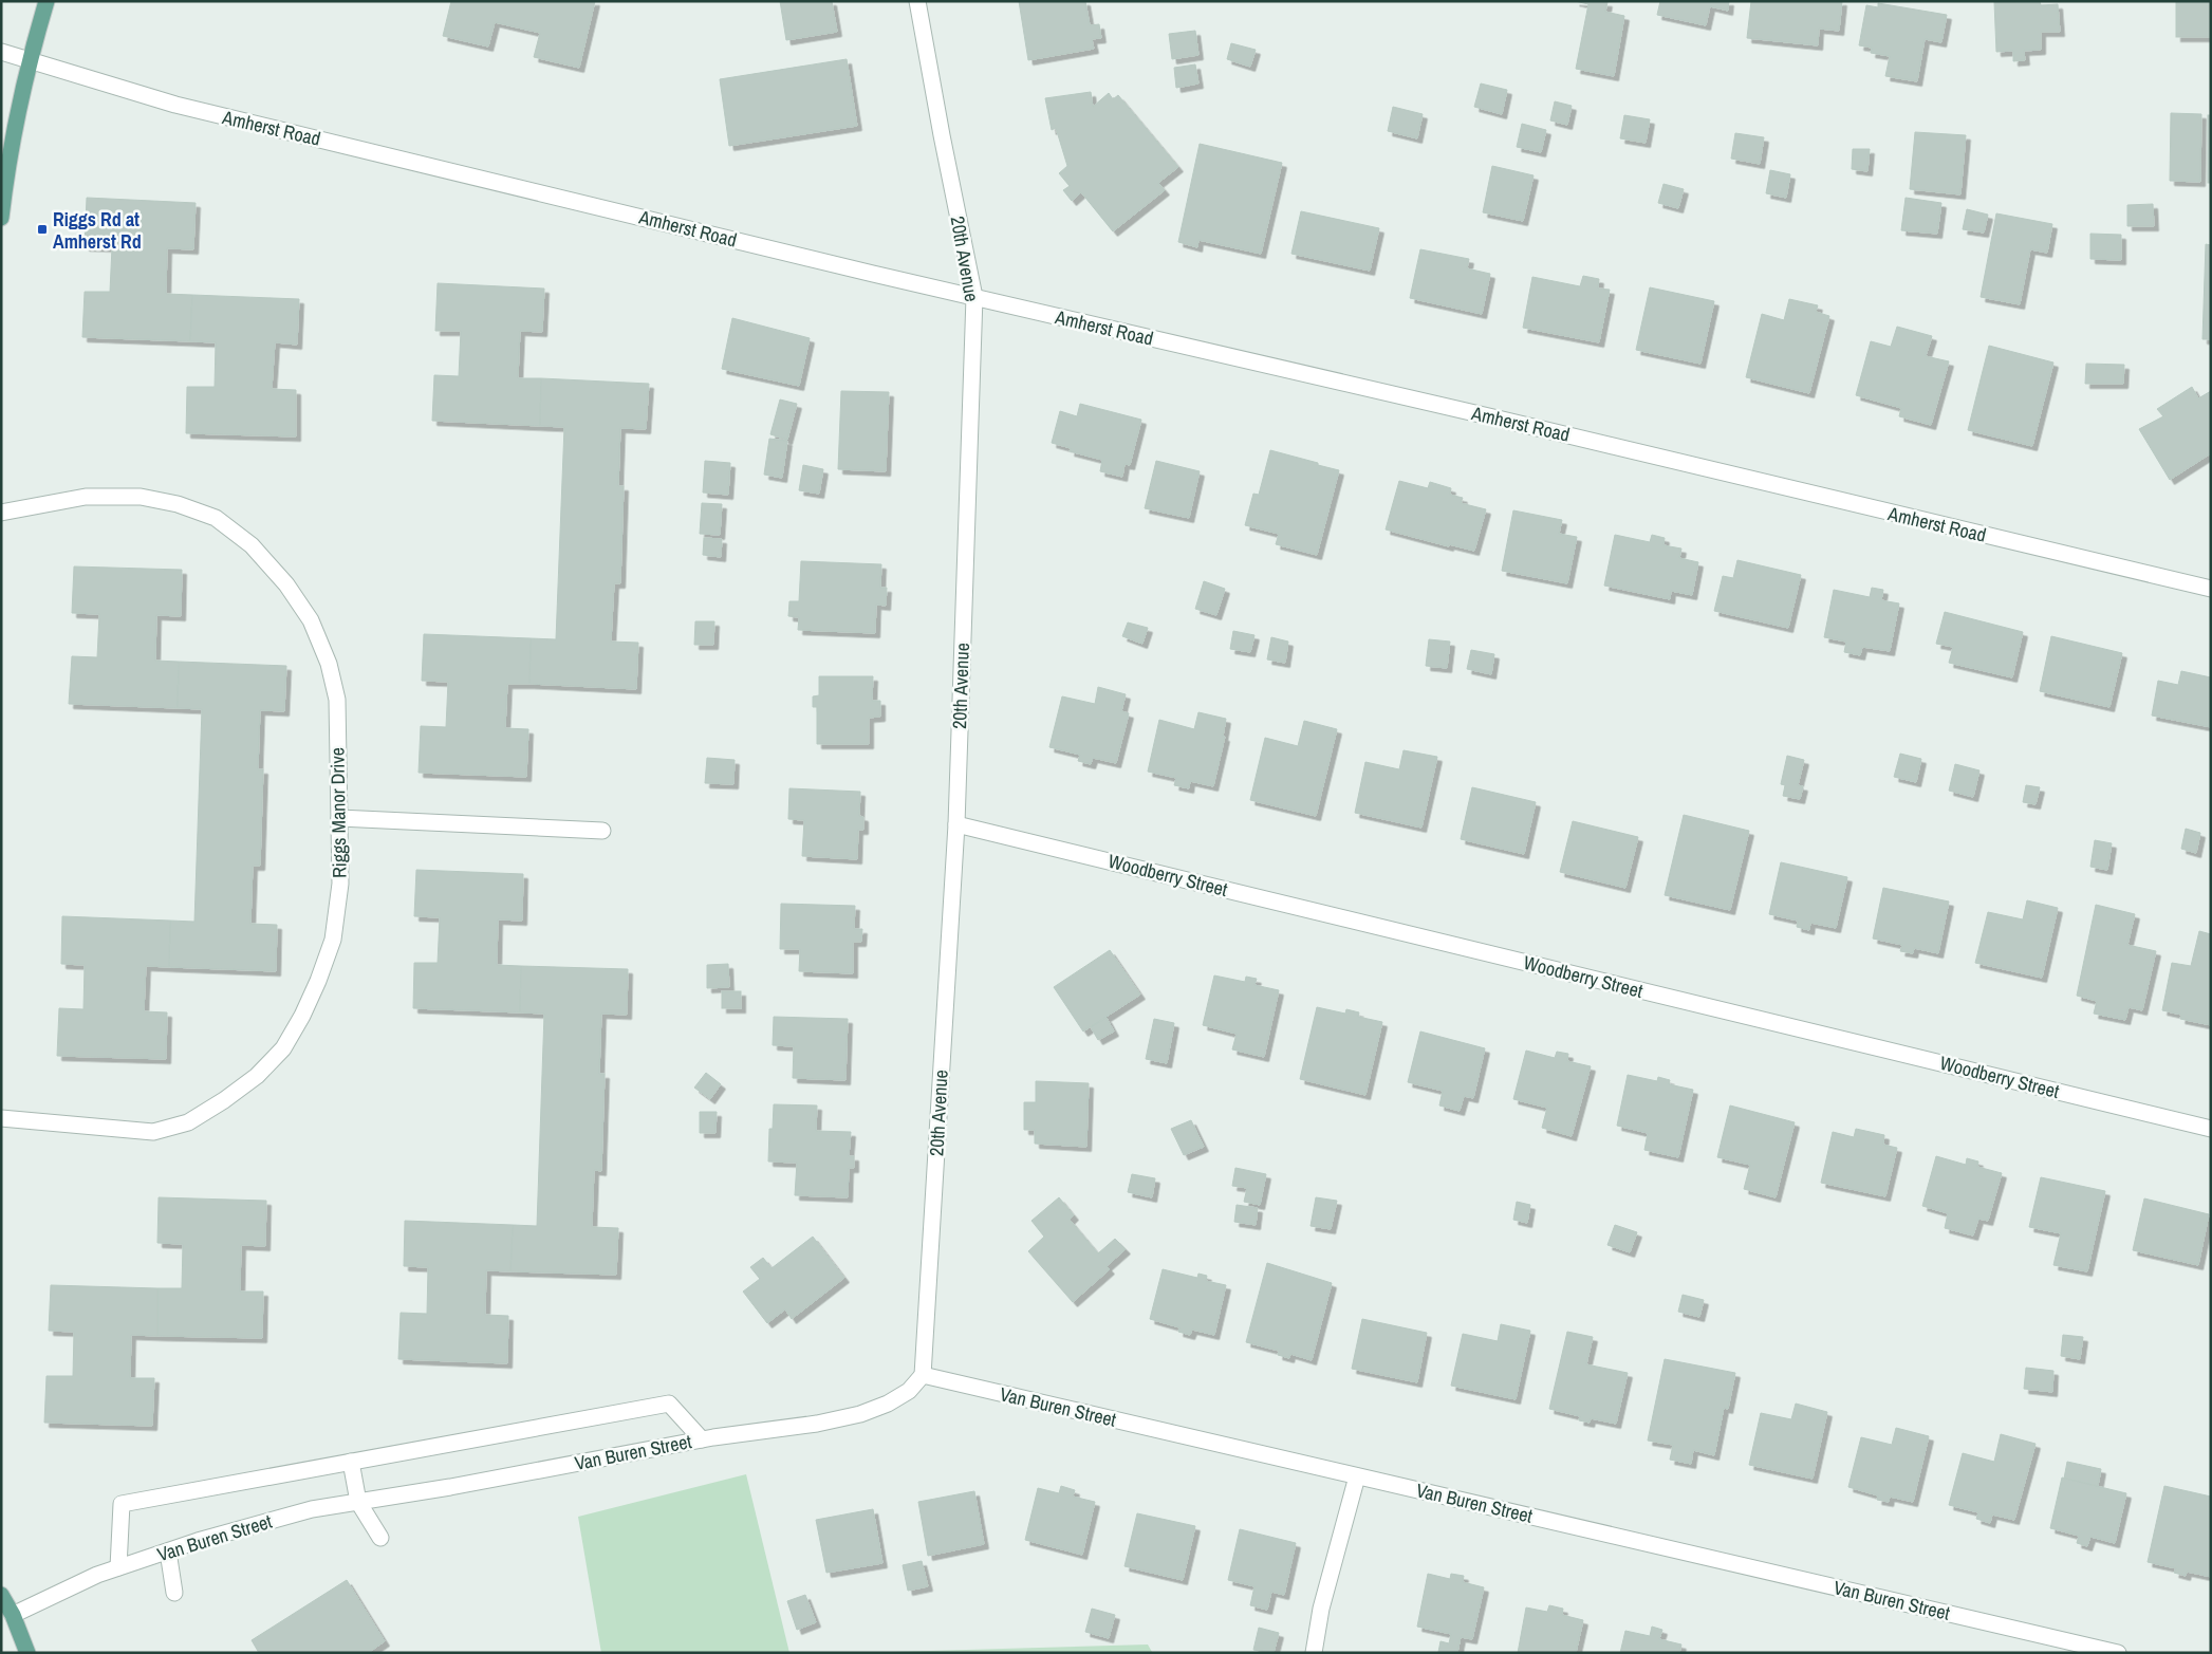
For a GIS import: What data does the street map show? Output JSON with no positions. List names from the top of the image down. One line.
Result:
{"streets":{"street":["Amherst Road","20th Avenue","Riggs Manor Drive","Woodberry Street","Van Buren Street"]},"crossings":[["Amherst Road","20th Avenue"],["20th Avenue","Woodberry Street"],["20th Avenue","Van Buren Street"]],"places":{"transit":["Riggs Rd at Amherst Rd"]}}
